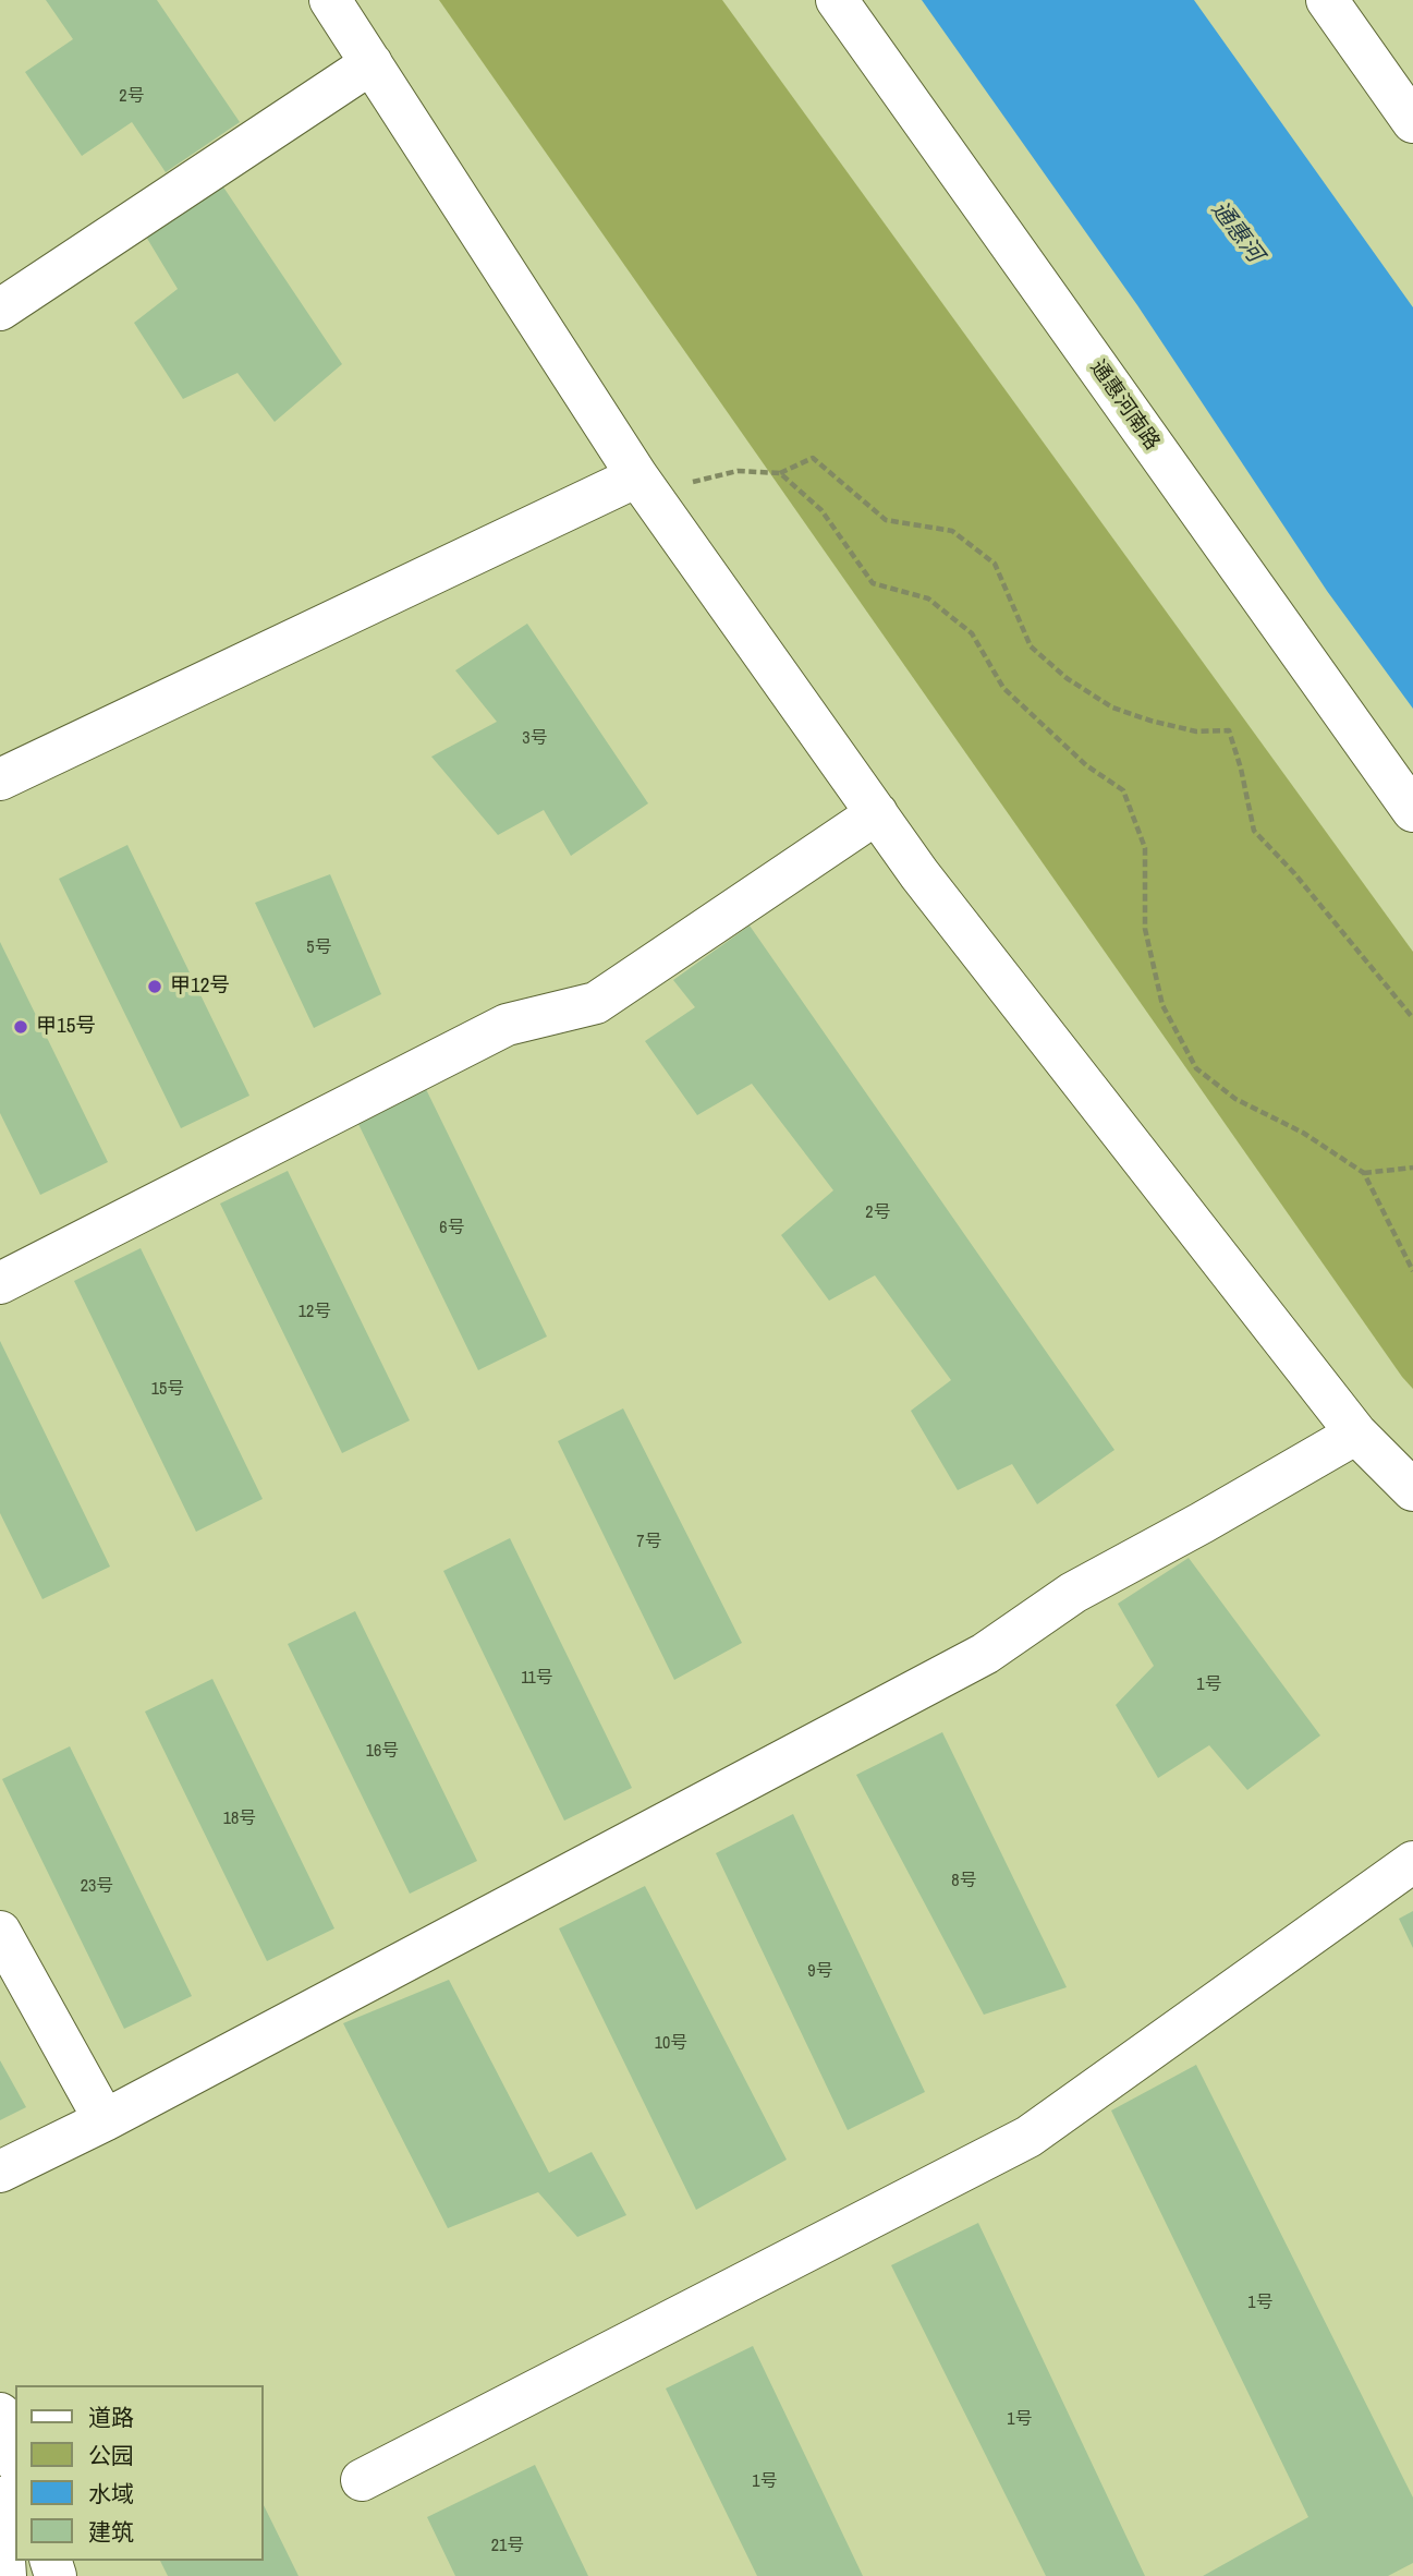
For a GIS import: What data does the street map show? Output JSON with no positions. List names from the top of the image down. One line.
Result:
{"streets":{"street":["通惠河南路"]},"water":["通惠河"],"places":["甲12号","甲15号"],"house_numbers":["2号","3号","5号","2号","6号","12号","15号","7号","11号","1号","16号","18号","8号","23号","9号","10号","1号","1号","1号","21号"],"legend":["道路","公园","水域","建筑"]}
